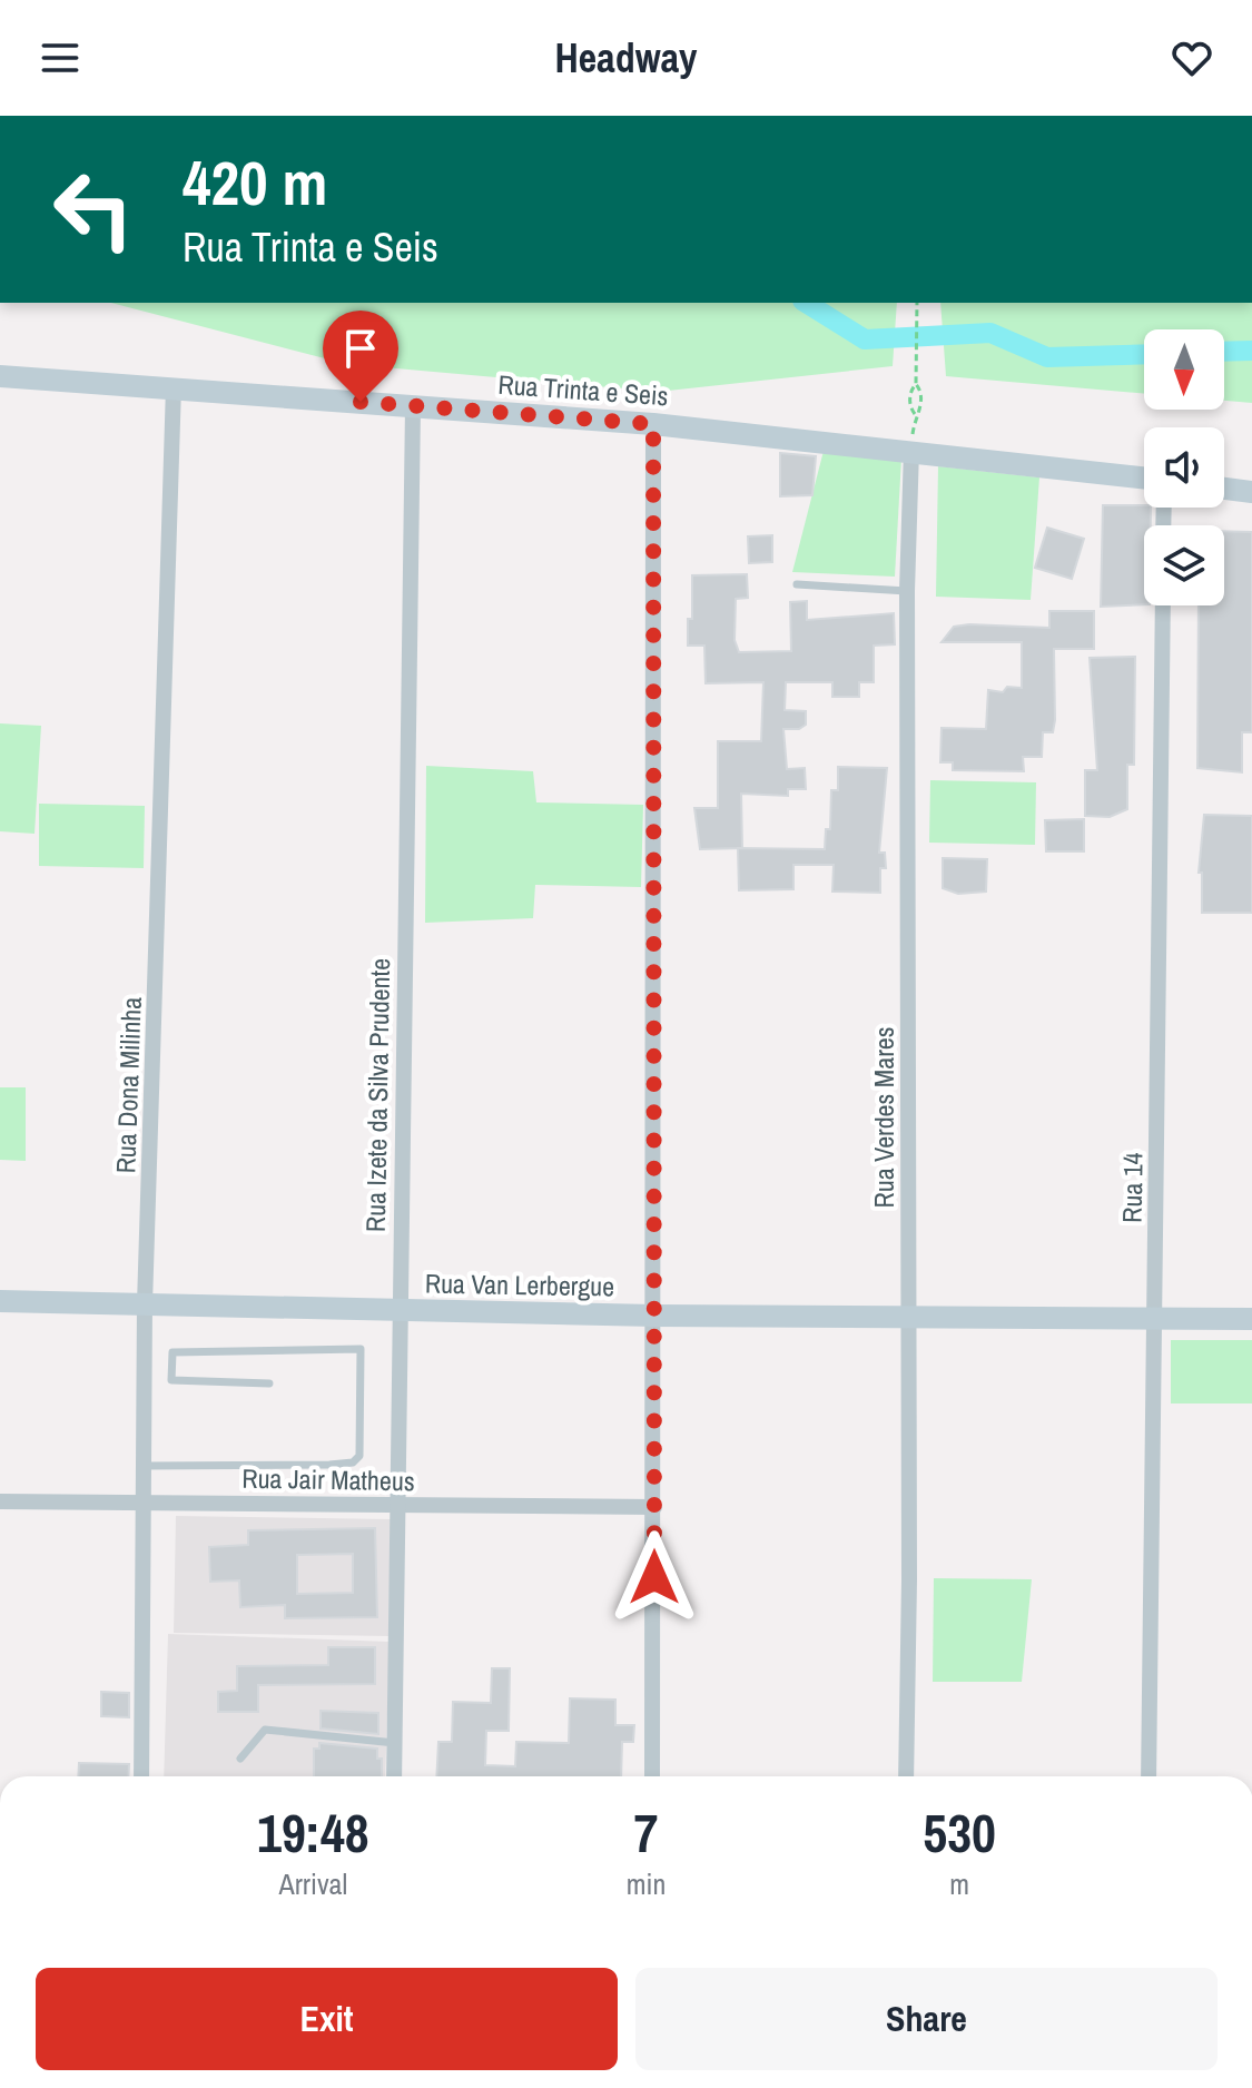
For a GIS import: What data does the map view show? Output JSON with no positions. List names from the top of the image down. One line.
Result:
{"streets":{"street":["Rua Trinta e Seis","Rua Dona Milinha","Rua Izete da Silva Prudente","Rua Verdes Mares","Rua 14","Rua Van Lerbergue","Rua Jair Matheus"]},"crossings":[["Rua Trinta e Seis","Rua Dona Milinha"],["Rua Trinta e Seis","Rua Izete da Silva Prudente"],["Rua Trinta e Seis","Rua Verdes Mares"],["Rua Dona Milinha","Rua Van Lerbergue"],["Rua Dona Milinha","Rua Jair Matheus"],["Rua Izete da Silva Prudente","Rua Van Lerbergue"],["Rua Izete da Silva Prudente","Rua Jair Matheus"],["Rua Verdes Mares","Rua Van Lerbergue"],["Rua 14","Rua Van Lerbergue"]],"north":"bottom","page":{"header":"Headway","turn":["420 m","Rua Trinta e Seis"],"eta":["19:48","Arrival","7","min","530","m"],"buttons":["Exit","Share"]}}
